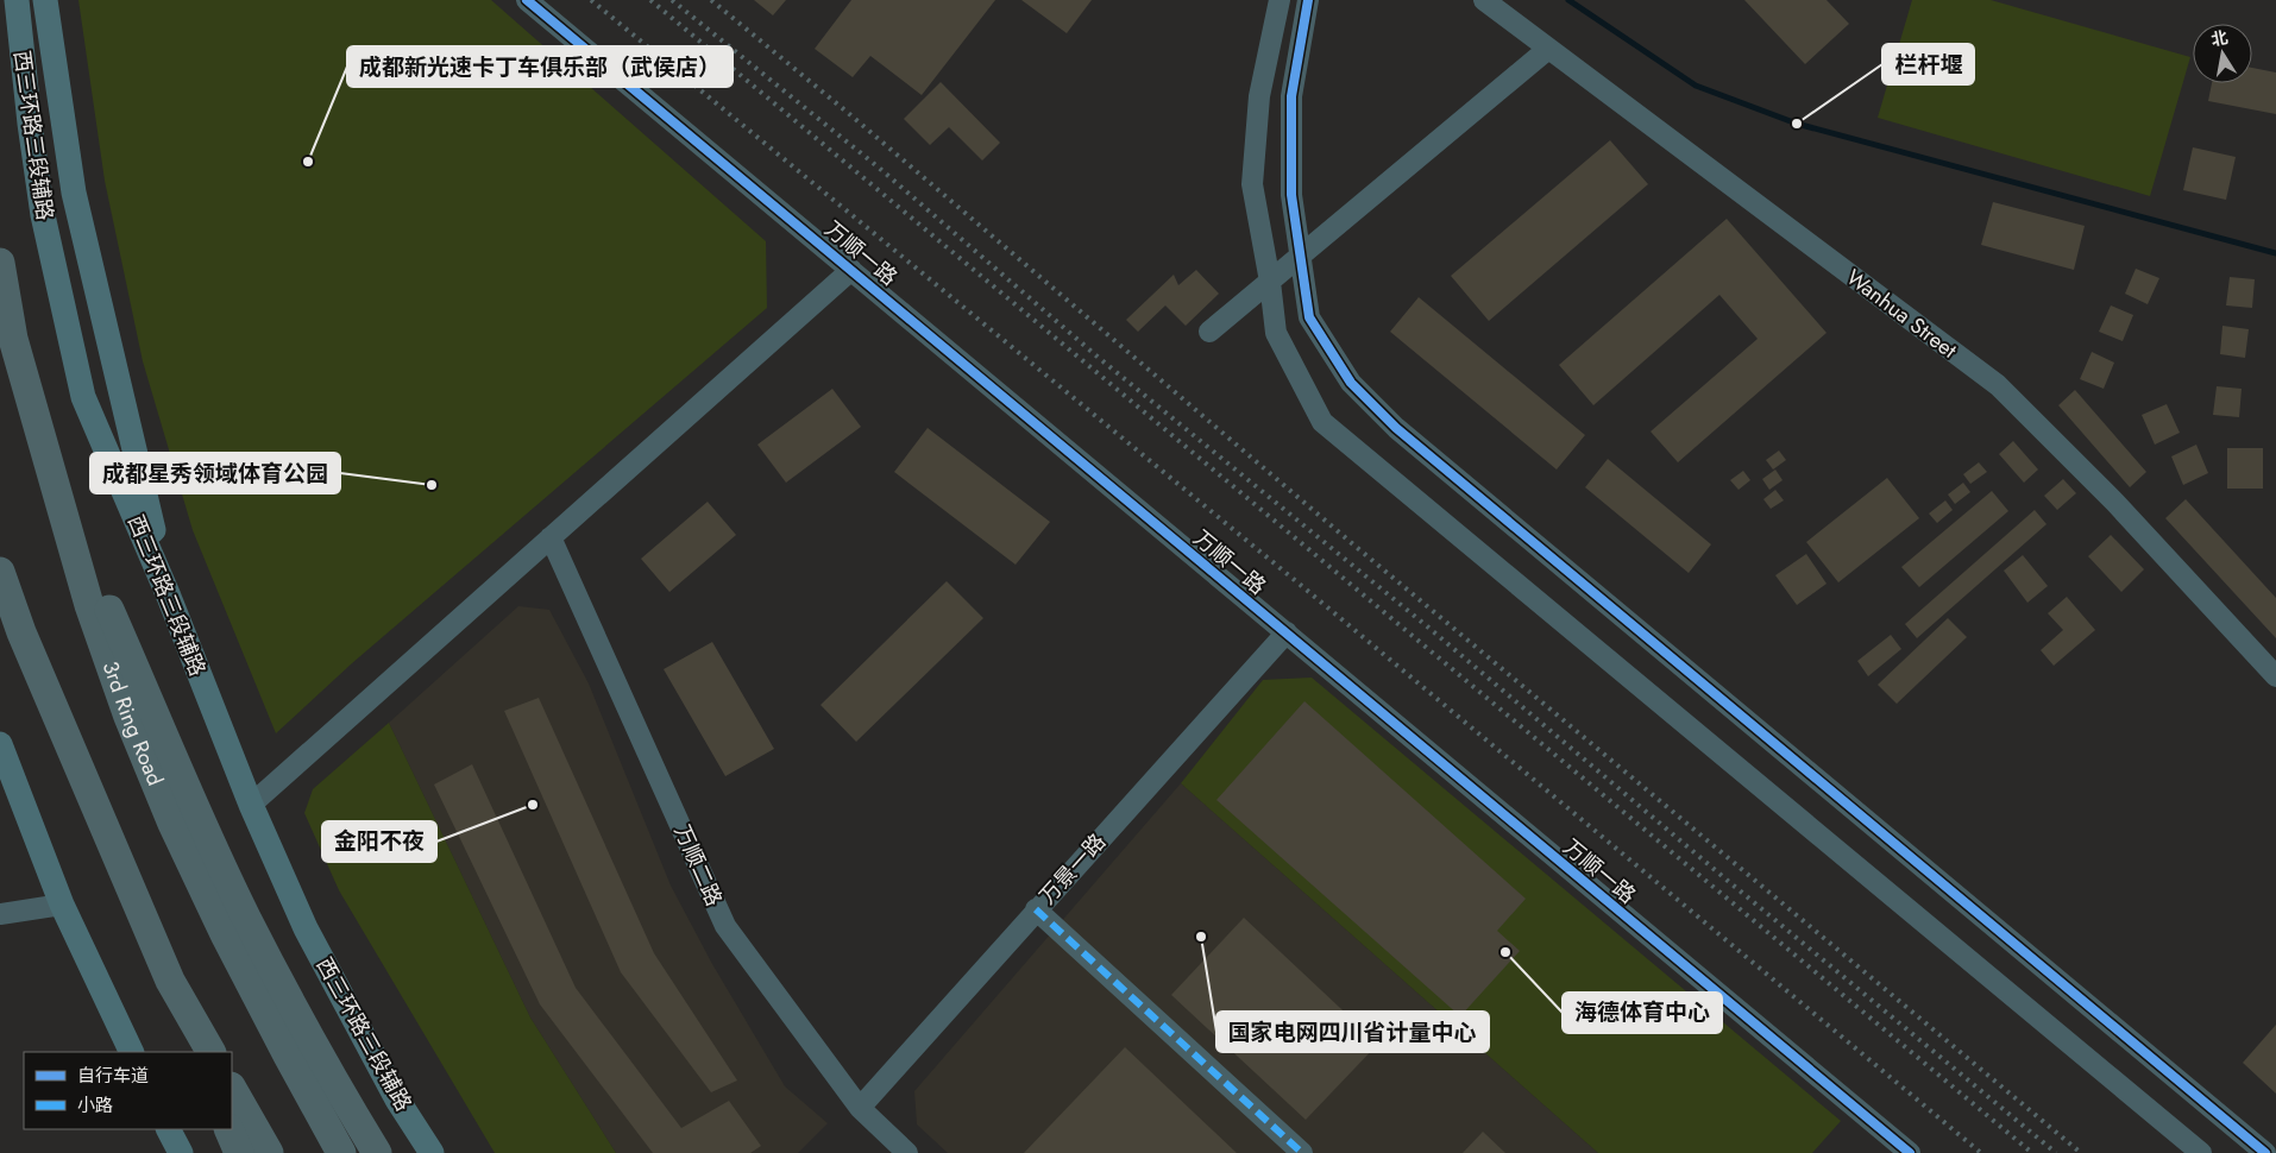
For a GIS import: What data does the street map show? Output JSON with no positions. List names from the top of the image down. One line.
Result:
{"streets":{"highway":["3rd Ring Road"],"main road":["西三环路三段辅路"],"street":["万顺一路","Wanhua Street","万顺二路","万景一路"]},"crossings":[["万顺一路","万景一路"],["万顺二路","万景一路"]],"places":["栏杆堰","成都新光速卡丁车俱乐部（武侯店）","成都星秀领域体育公园","金阳不夜","国家电网四川省计量中心","海德体育中心"],"legend":["自行车道","小路"],"north":"top"}
